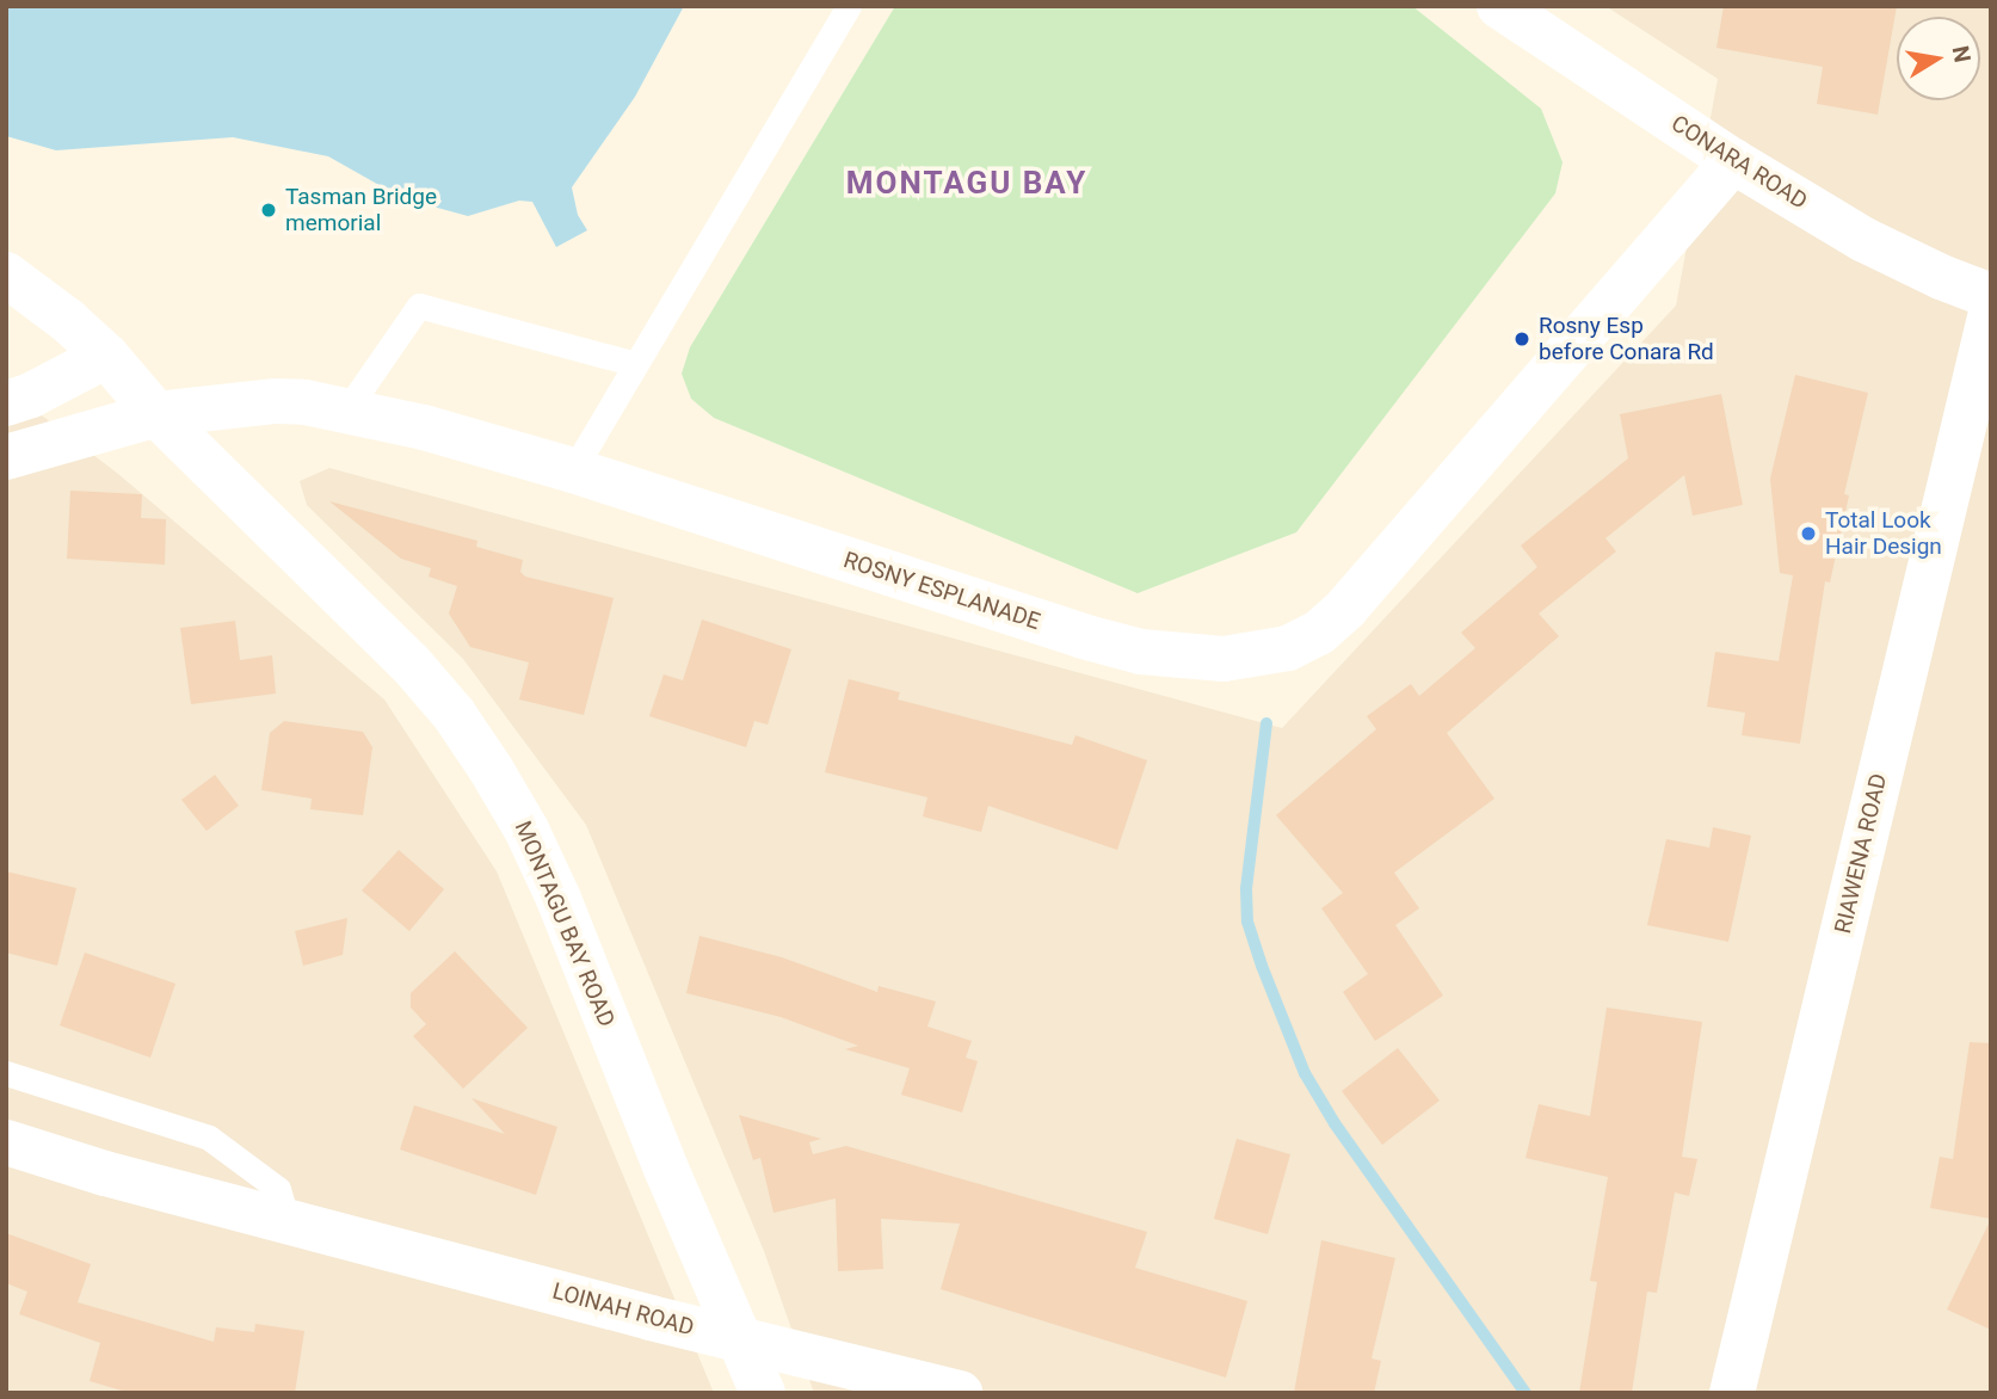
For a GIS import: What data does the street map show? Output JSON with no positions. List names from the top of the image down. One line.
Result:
{"streets":{"street":["CONARA ROAD","ROSNY ESPLANADE","RIAWENA ROAD","MONTAGU BAY ROAD","LOINAH ROAD"]},"crossings":[["CONARA ROAD","ROSNY ESPLANADE"],["ROSNY ESPLANADE","MONTAGU BAY ROAD"],["MONTAGU BAY ROAD","LOINAH ROAD"]],"districts":["MONTAGU BAY"],"places":["Tasman Bridge memorial","Rosny Esp before Conara Rd","Total Look Hair Design"],"north":"right"}
